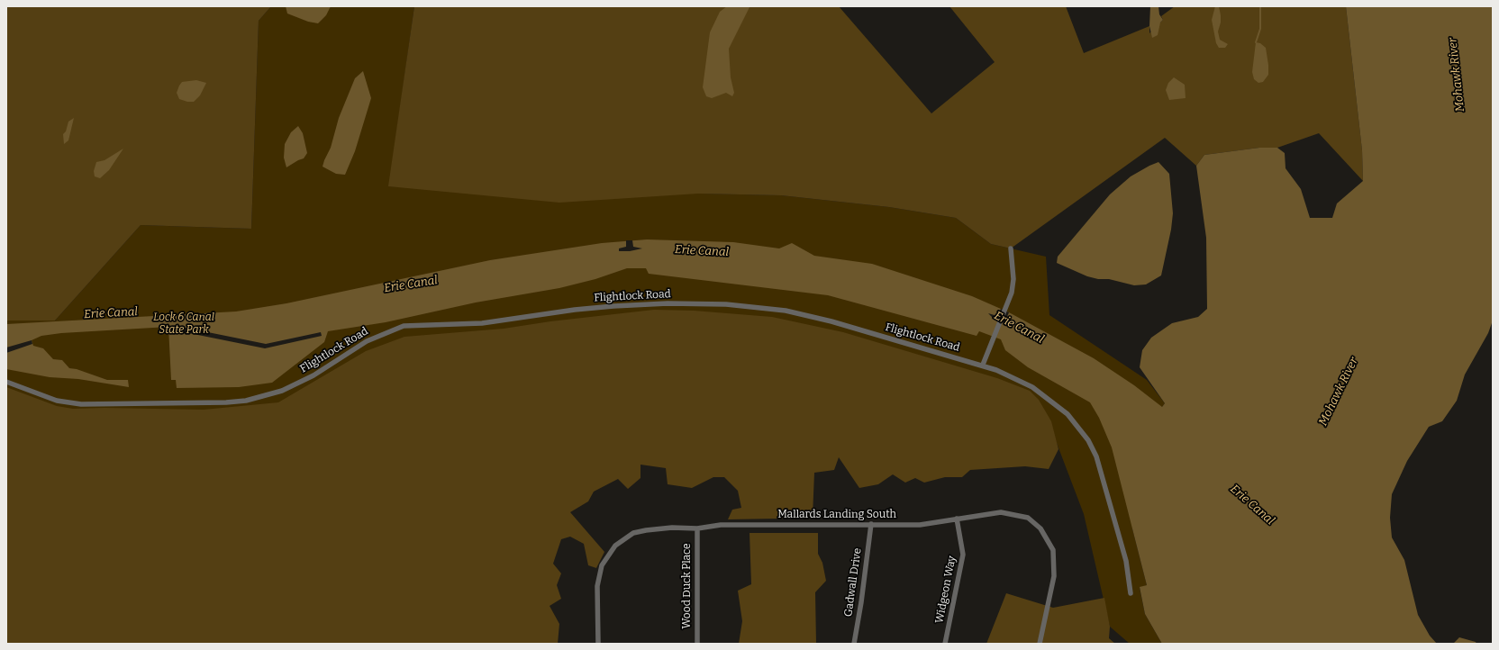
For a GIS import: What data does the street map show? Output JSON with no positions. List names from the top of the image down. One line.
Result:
{"streets":{"street":["Flightlock Road","Mallards Landing South","Gadwall Drive","Wood Duck Place","Widgeon Way"]},"crossings":[["Mallards Landing South","Gadwall Drive"],["Mallards Landing South","Wood Duck Place"],["Mallards Landing South","Widgeon Way"]],"water":["Mohawk River","Erie Canal"],"parks":["Lock 6 Canal State Park"]}
